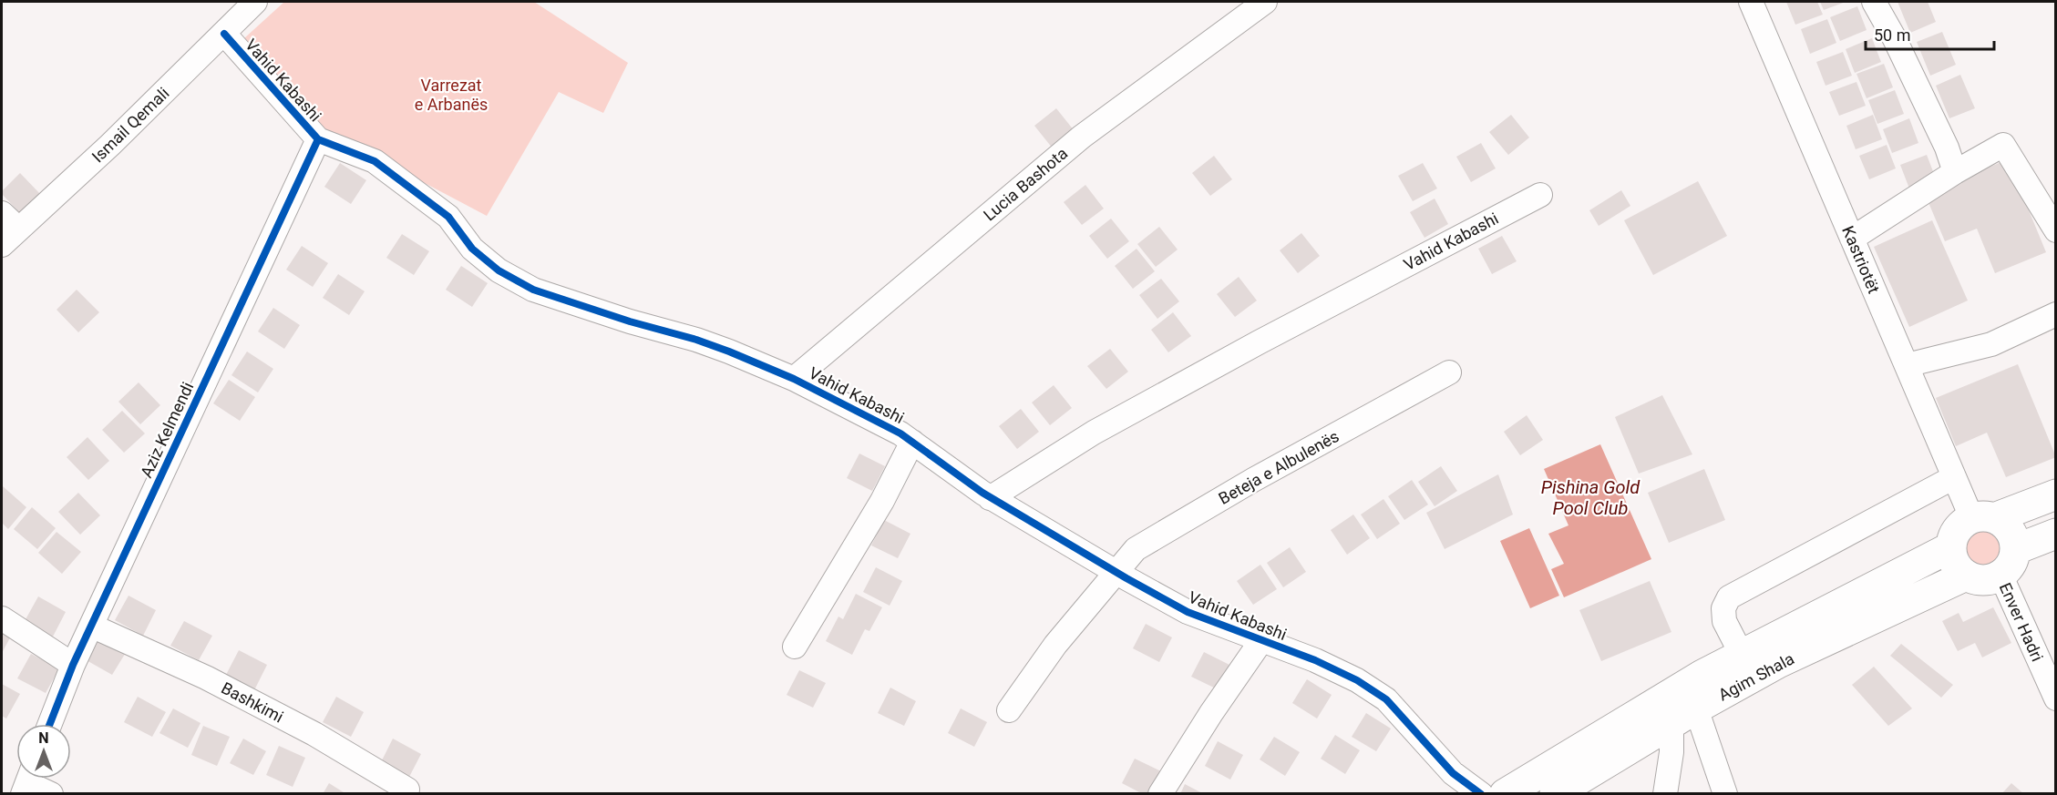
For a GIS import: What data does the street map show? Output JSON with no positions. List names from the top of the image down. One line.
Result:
{"streets":{"main road":["Agim Shala"],"street":["Vahid Kabashi","Ismail Qemali","Lucia Bashota","Kastriotët","Aziz Kelmendi","Beteja e Albulenës","Enver Hadri","Bashkimi"]},"crossings":[["Vahid Kabashi","Ismail Qemali"],["Vahid Kabashi","Lucia Bashota"],["Vahid Kabashi","Aziz Kelmendi"],["Vahid Kabashi","Beteja e Albulenës"],["Kastriotët","Enver Hadri"],["Kastriotët","Agim Shala"],["Aziz Kelmendi","Bashkimi"],["Enver Hadri","Agim Shala"]],"water":["Pishina Gold Pool Club"],"parks":["Varrezat e Arbanës"],"scale_bar":"50 m","north":"top"}
